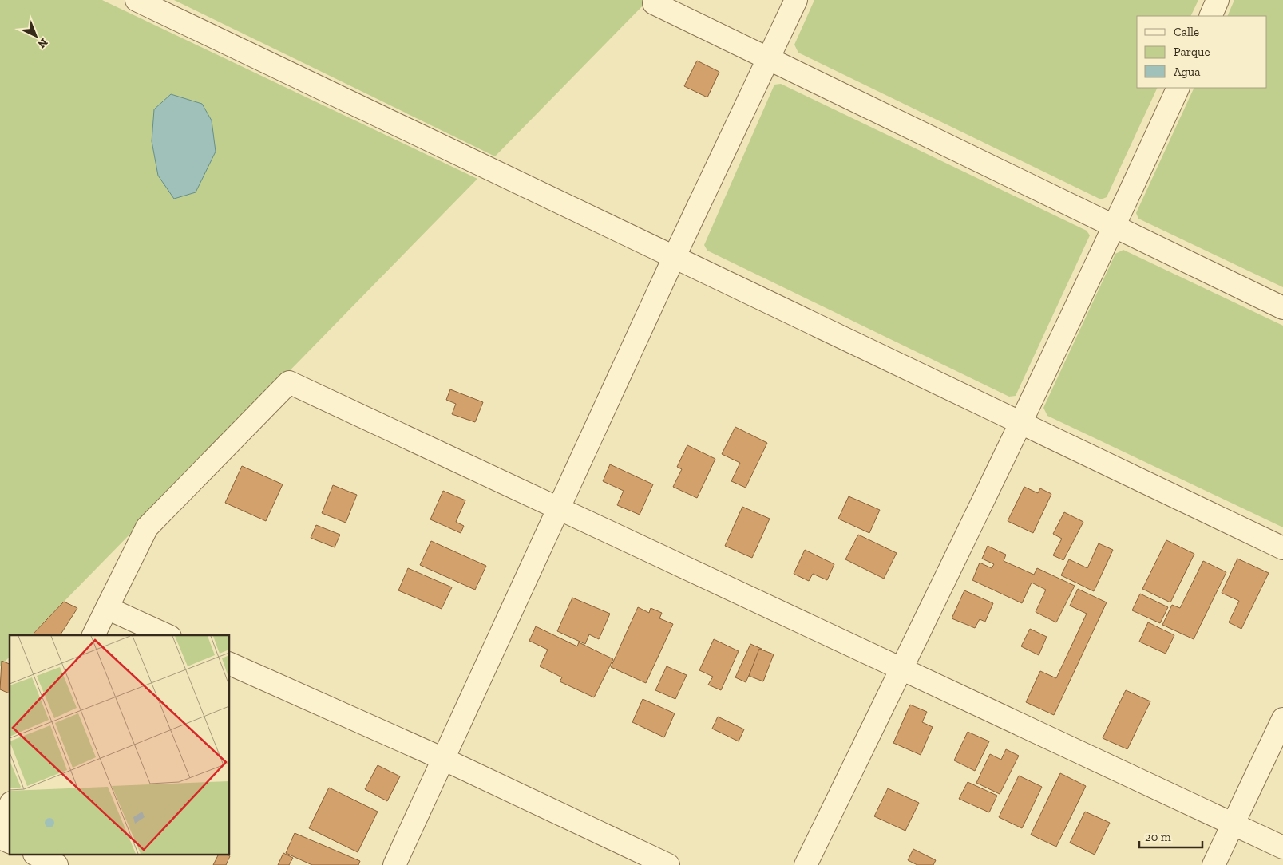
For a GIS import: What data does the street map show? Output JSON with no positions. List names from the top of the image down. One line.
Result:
{"legend":["Calle","Parque","Agua"],"scale_bar":"20 m","north":"bottom right"}
